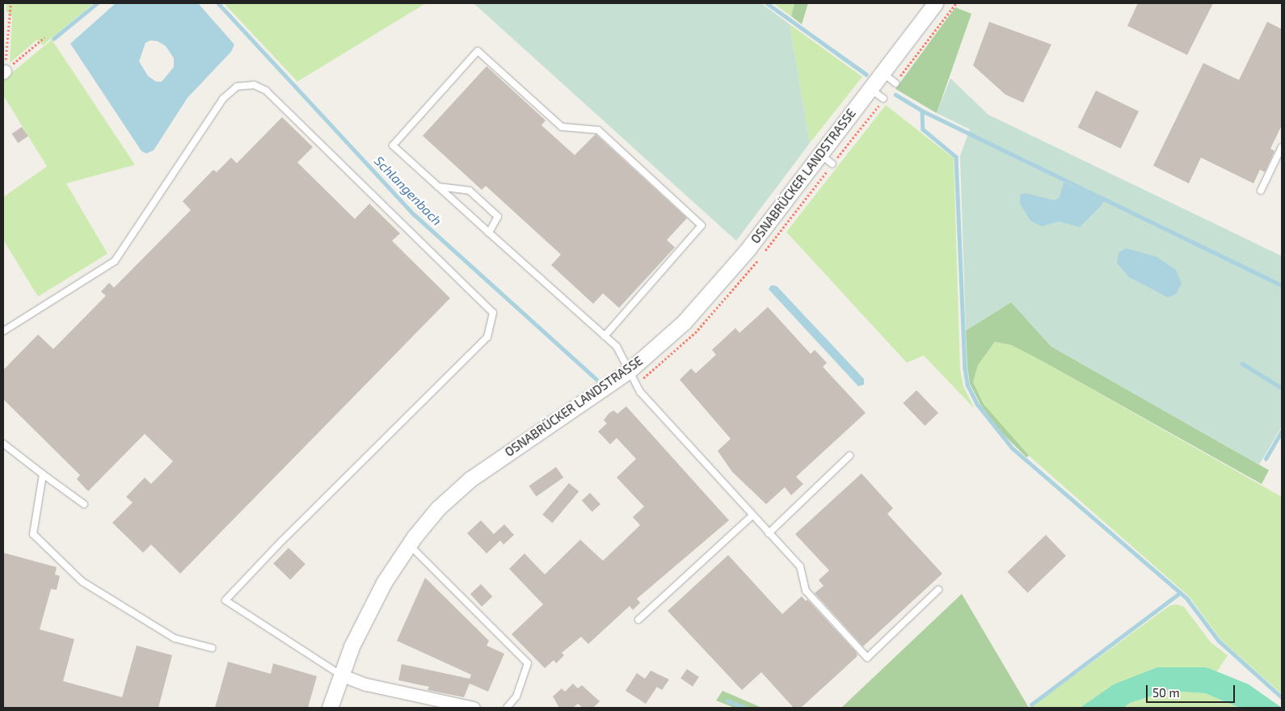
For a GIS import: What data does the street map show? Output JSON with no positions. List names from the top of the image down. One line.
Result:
{"streets":{"street":["OSNABRÜCKER LANDSTRASSE"]},"water":["Schlangenbach"],"scale_bar":"50 m"}
